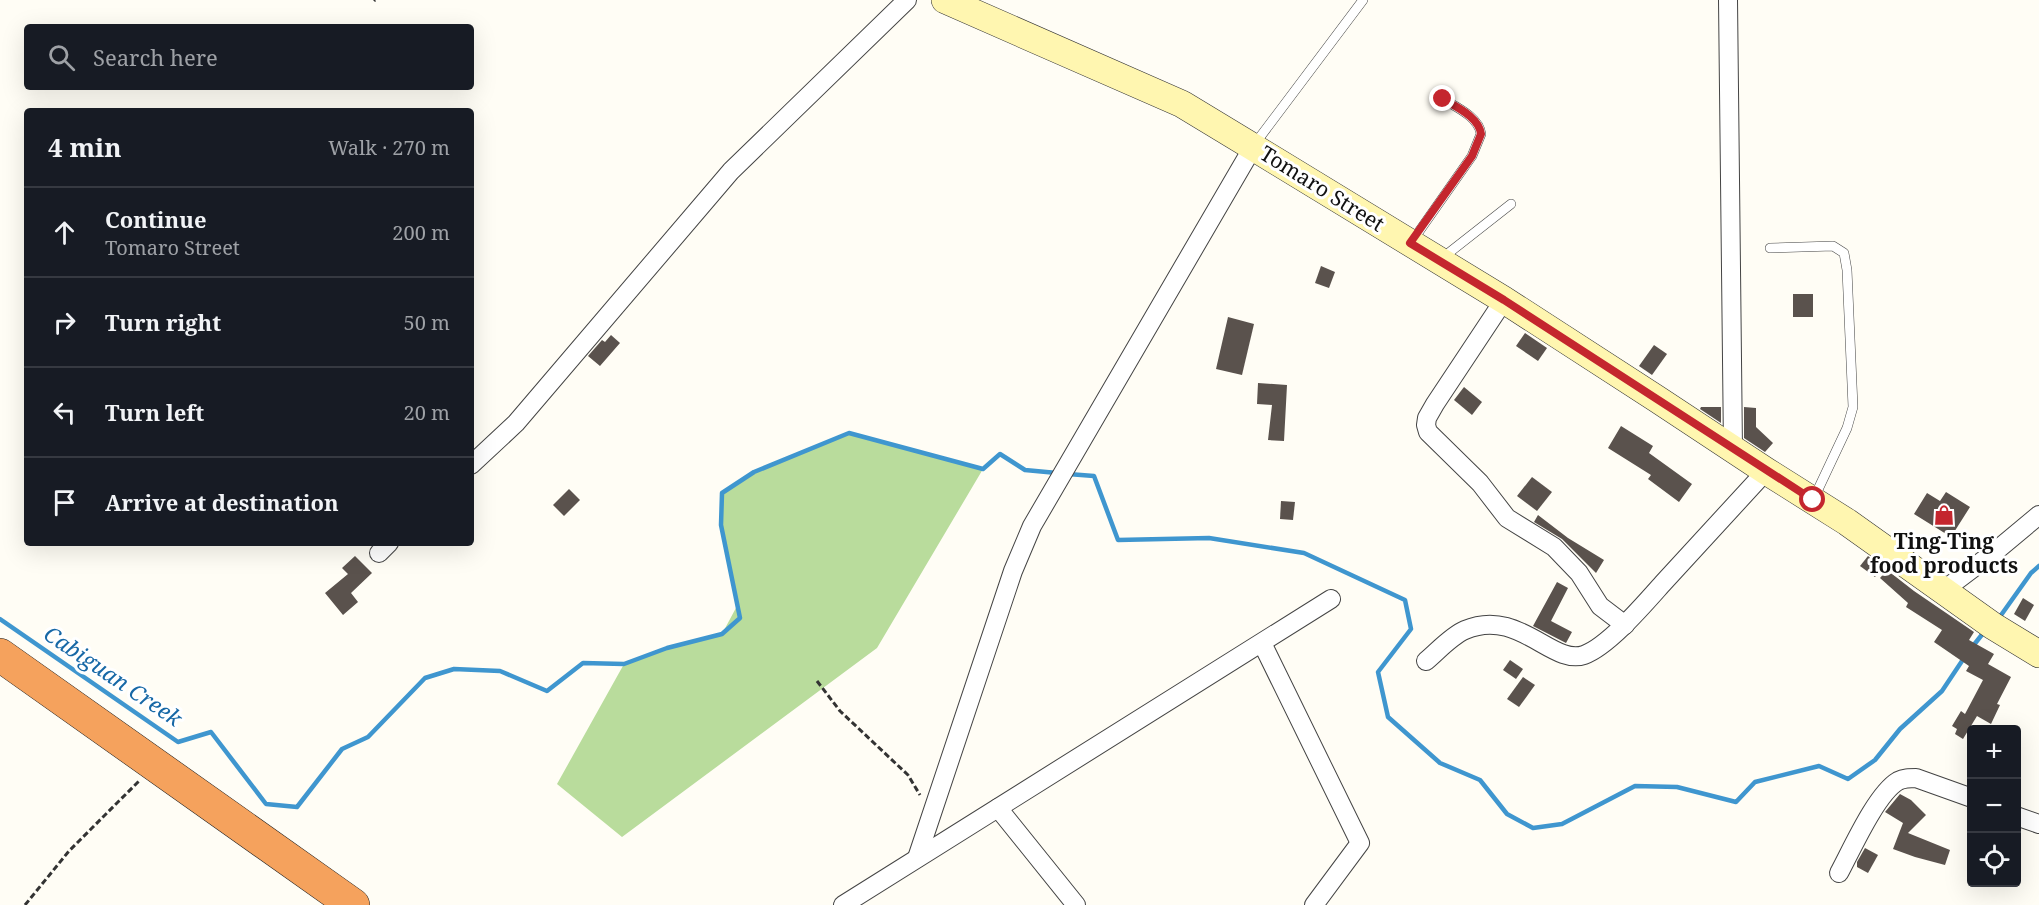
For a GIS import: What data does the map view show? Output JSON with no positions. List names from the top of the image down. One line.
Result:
{"streets":{"street":["Tomaro Street"]},"water":["Cabiguan Creek"],"places":{"shop":["Ting-Ting food products"]},"page":{"search":"Search here","heading":["4 min","Walk · 270 m"],"list":[["Continue","Tomaro Street","200 m"],["Turn right","50 m"],["Turn left","20 m"],"Arrive at destination"],"map_buttons":["+","−"]}}
